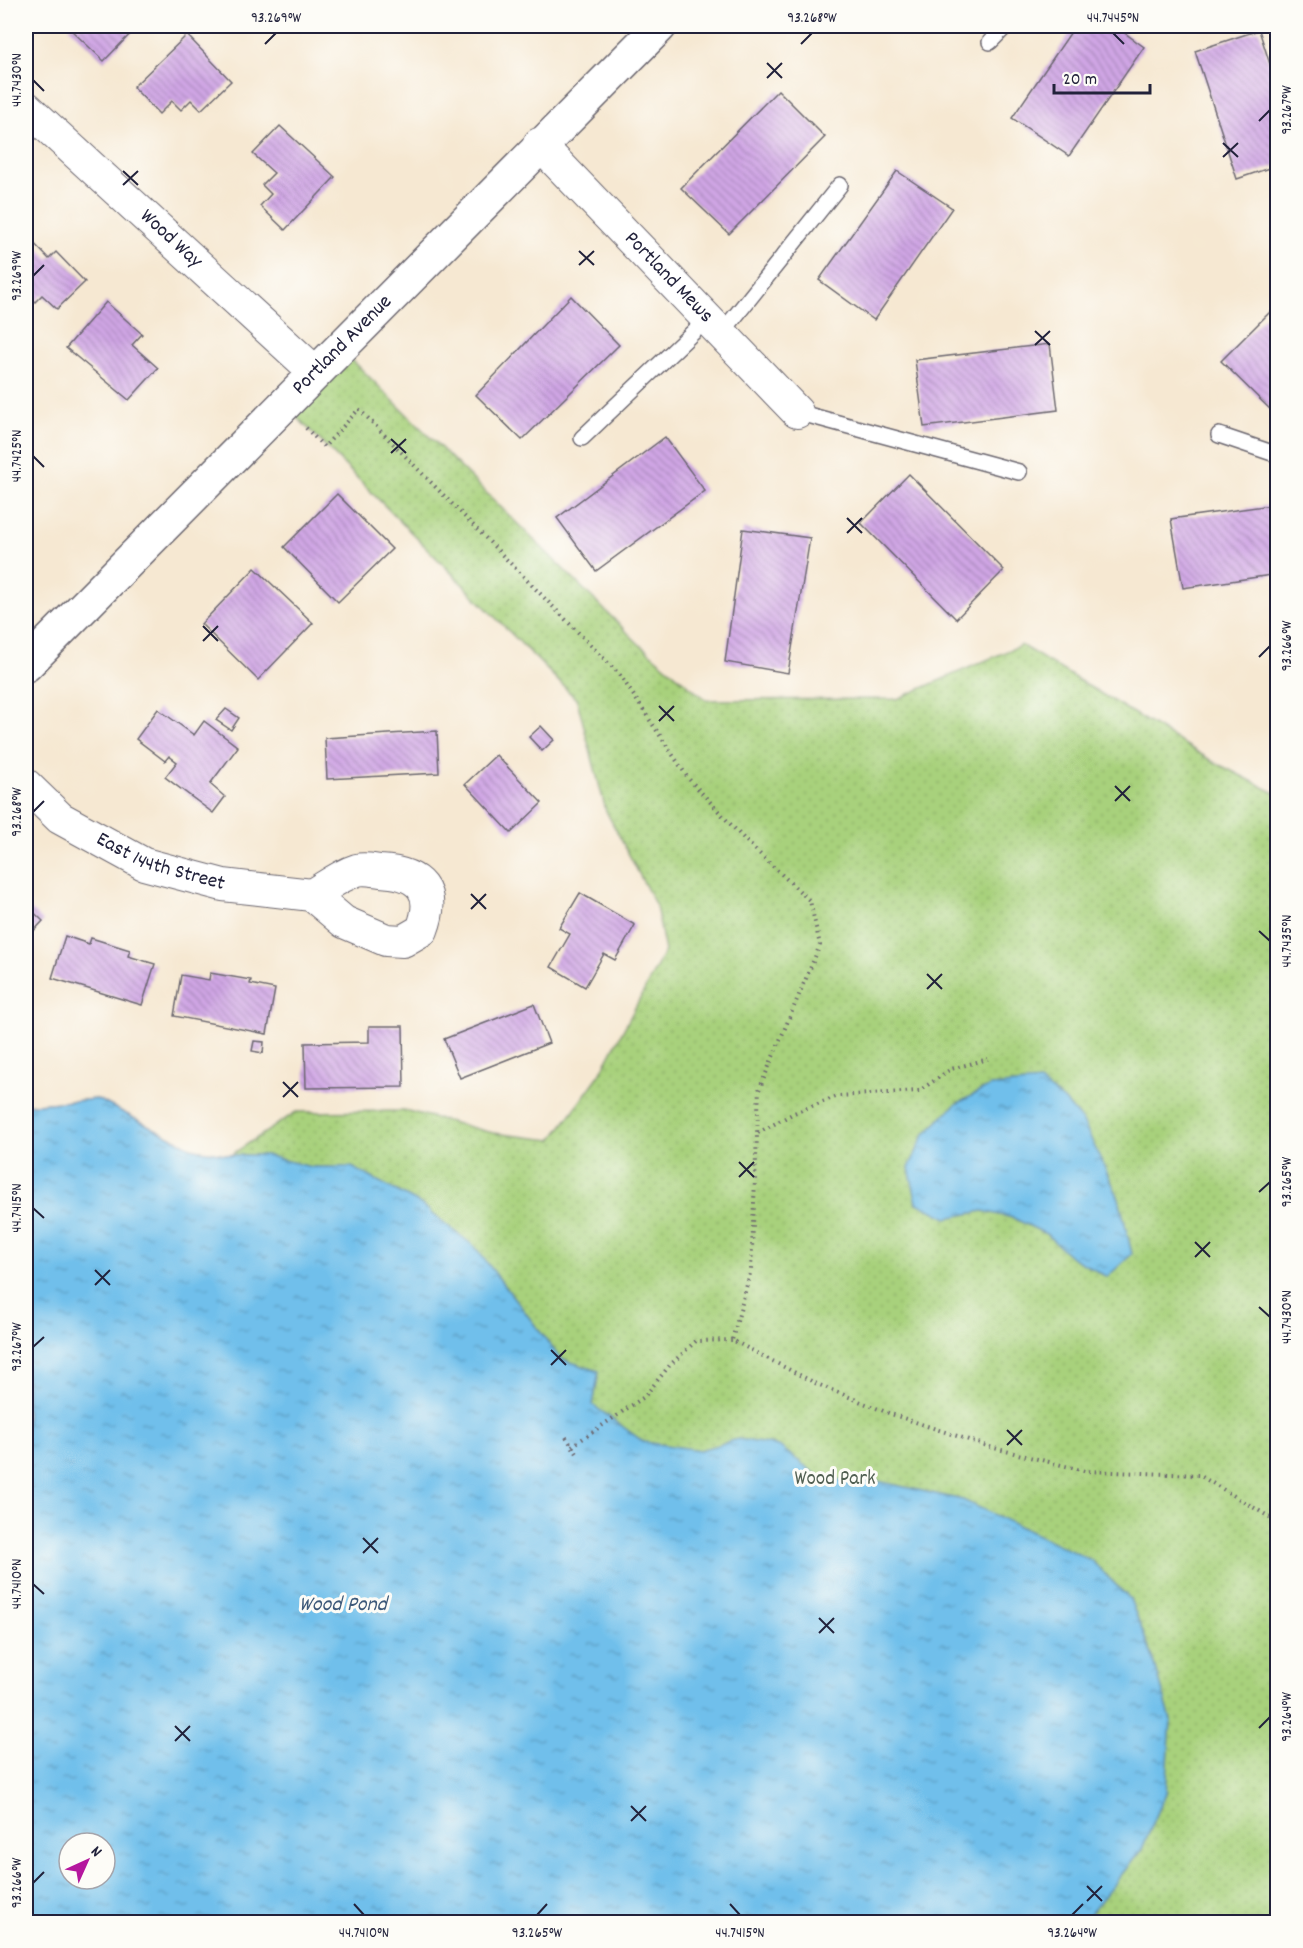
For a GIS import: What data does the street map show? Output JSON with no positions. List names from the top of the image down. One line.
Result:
{"streets":{"street":["Wood Way","Portland Mews","Portland Avenue","East 144th Street"]},"crossings":[["Wood Way","Portland Avenue"],["Portland Mews","Portland Avenue"]],"water":["Wood Pond"],"parks":["Wood Park"],"scale_bar":"20 m","north":"top right","coordinates":["93.269°W","93.268°W","44.7445°N","44.7430°N","93.267°W","44.7425°N","93.266°W","44.7435°N","93.265°W","44.7415°N","44.7410°N","93.264°W"]}
